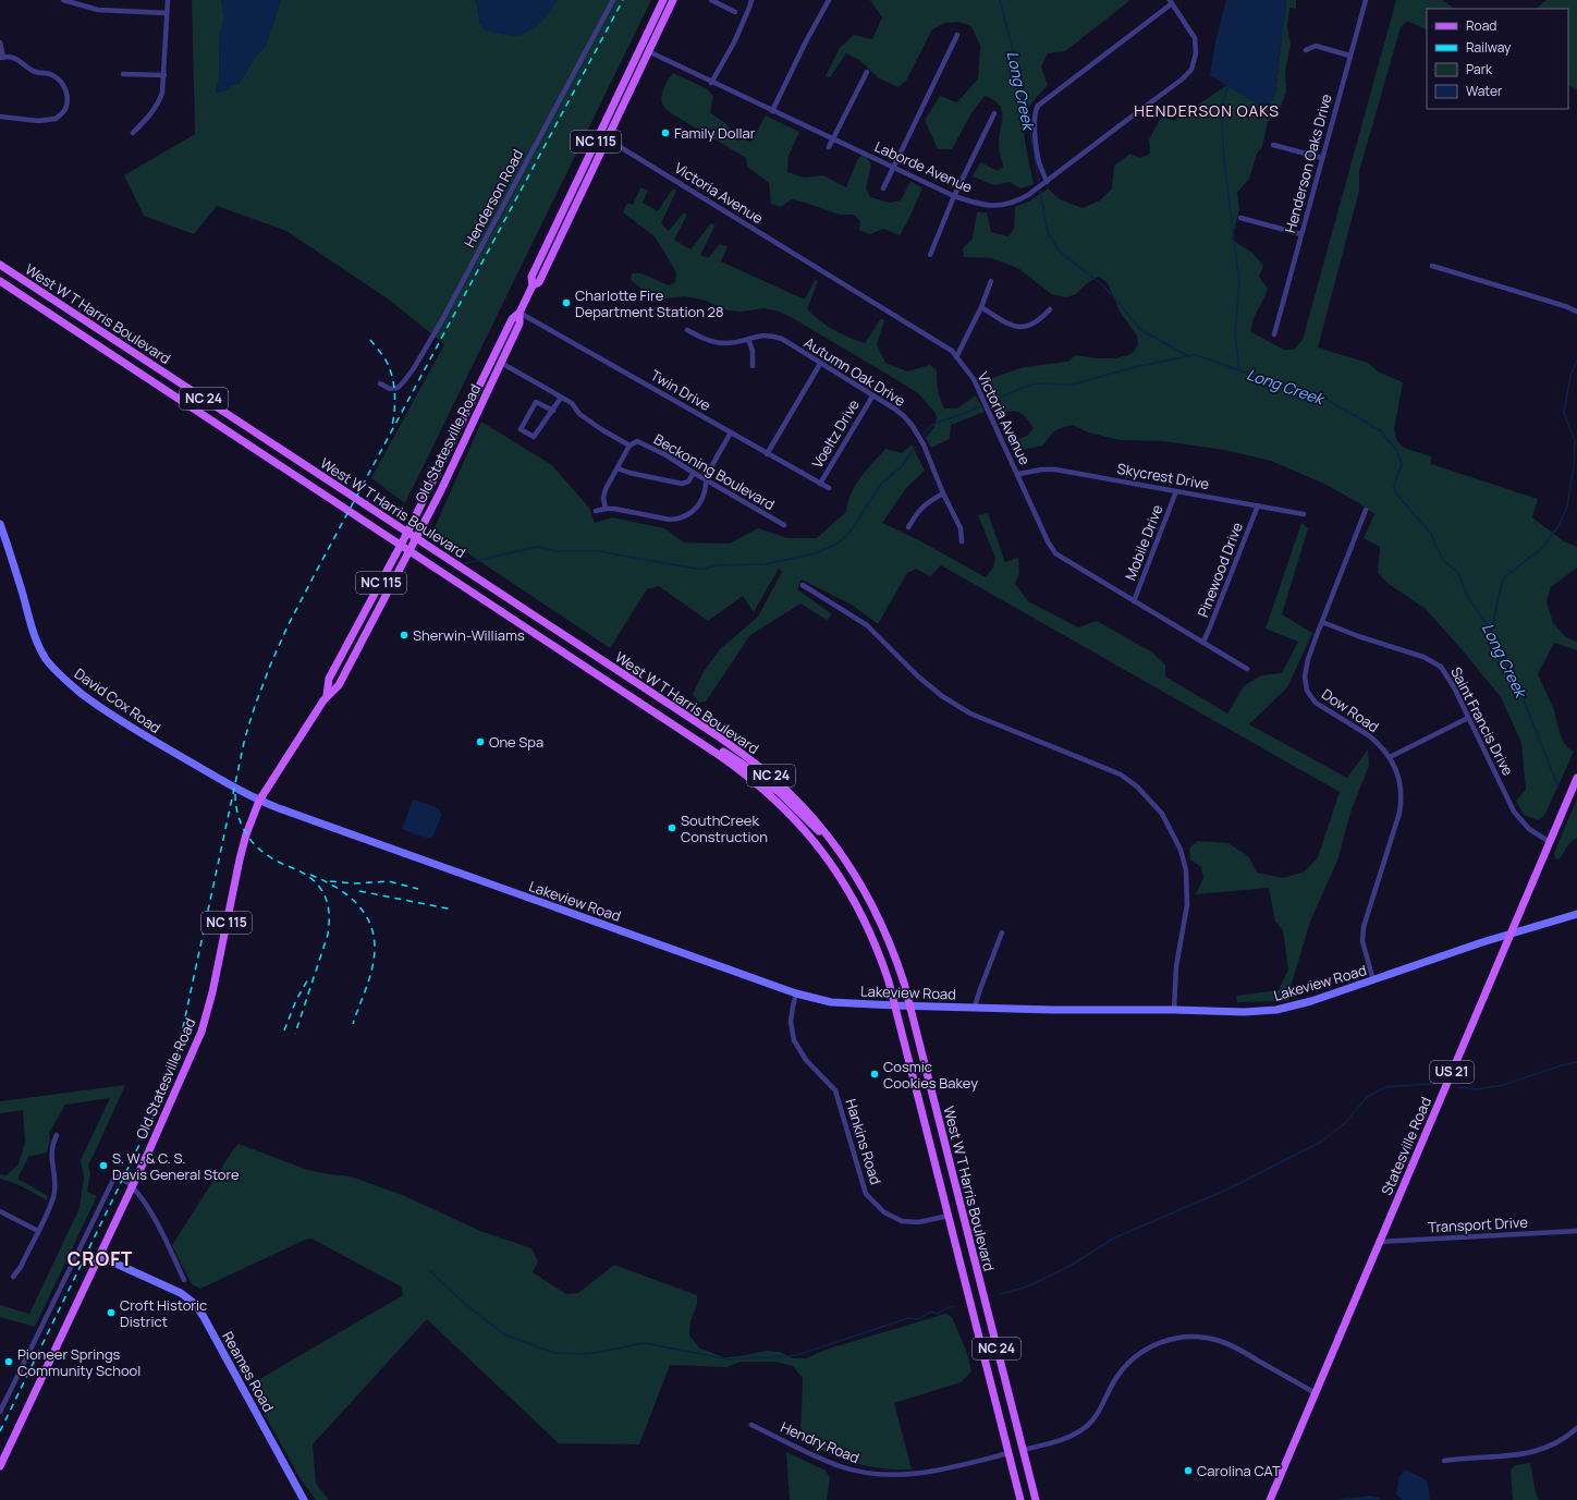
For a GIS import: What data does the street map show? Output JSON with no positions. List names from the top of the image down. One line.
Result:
{"streets":{"main road":["NC 115","West W T Harris Boulevard","NC 24","Old Statesville Road","David Cox Road","Lakeview Road","US 21","Statesville Road","Reames Road"],"street":["Henderson Oaks Drive","Laborde Avenue","Victoria Avenue","Henderson Road","Autumn Oak Drive","Twin Drive","Voeltz Drive","Beckoning Boulevard","Skycrest Drive","Mobile Drive","Pinewood Drive","Dow Road","Saint Francis Drive","Hankins Road","Transport Drive","Hendry Road"]},"crossings":[["Laborde Avenue","Old Statesville Road"],["Victoria Avenue","Old Statesville Road"],["Victoria Avenue","Skycrest Drive"],["Victoria Avenue","Mobile Drive"],["Victoria Avenue","Pinewood Drive"],["West W T Harris Boulevard","Old Statesville Road"],["West W T Harris Boulevard","Lakeview Road"],["West W T Harris Boulevard","Hankins Road"],["West W T Harris Boulevard","Hendry Road"],["Autumn Oak Drive","Voeltz Drive"],["Twin Drive","Voeltz Drive"],["Twin Drive","Old Statesville Road"],["Old Statesville Road","Beckoning Boulevard"],["Old Statesville Road","David Cox Road"],["Old Statesville Road","Lakeview Road"],["Old Statesville Road","Reames Road"],["Skycrest Drive","Mobile Drive"],["Skycrest Drive","Pinewood Drive"],["David Cox Road","Lakeview Road"],["Dow Road","Saint Francis Drive"],["Dow Road","Lakeview Road"],["Saint Francis Drive","Statesville Road"],["Lakeview Road","Hankins Road"],["Lakeview Road","Statesville Road"],["Statesville Road","Transport Drive"]],"districts":["HENDERSON OAKS","CROFT"],"water":["Long Creek"],"places":["Family Dollar","Charlotte Fire Department Station 28","Sherwin-Williams","One Spa","SouthCreek Construction","Cosmic Cookies Bakey","S. W. & C. S. Davis General Store","Croft Historic District","Pioneer Springs Community School","Carolina CAT"],"legend":["Road","Railway","Park","Water"]}
